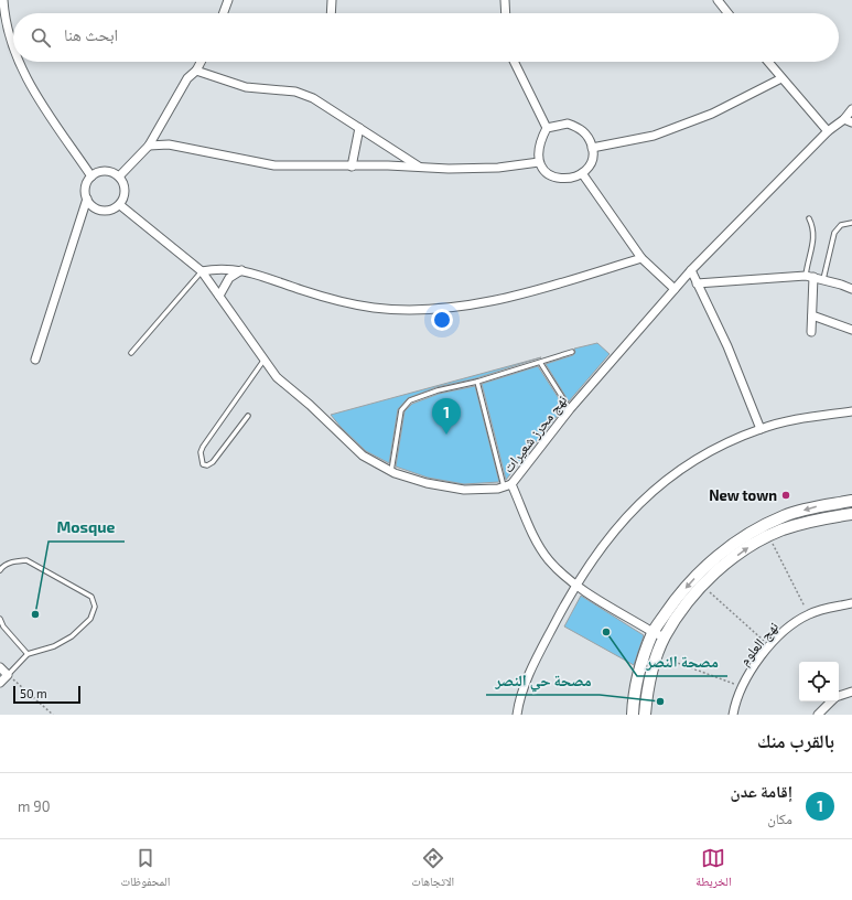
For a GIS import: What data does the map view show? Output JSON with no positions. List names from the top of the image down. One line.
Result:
{"streets":{"street":["نهج محرز شعيرات","نهج العلوم"]},"places":["New town","Mosque","مصحة النصر","مصحة حي النصر"],"scale_bar":"50 m","page":{"search":"ابحث هنا","pins":"1","scale":"50 m","heading":"بالقرب منك","list":[{"mark":"1","name":"إقامة عدن","note":"مكان","value":"90 m"}],"nav":["الخريطة","الاتجاهات","المحفوظات"]}}
